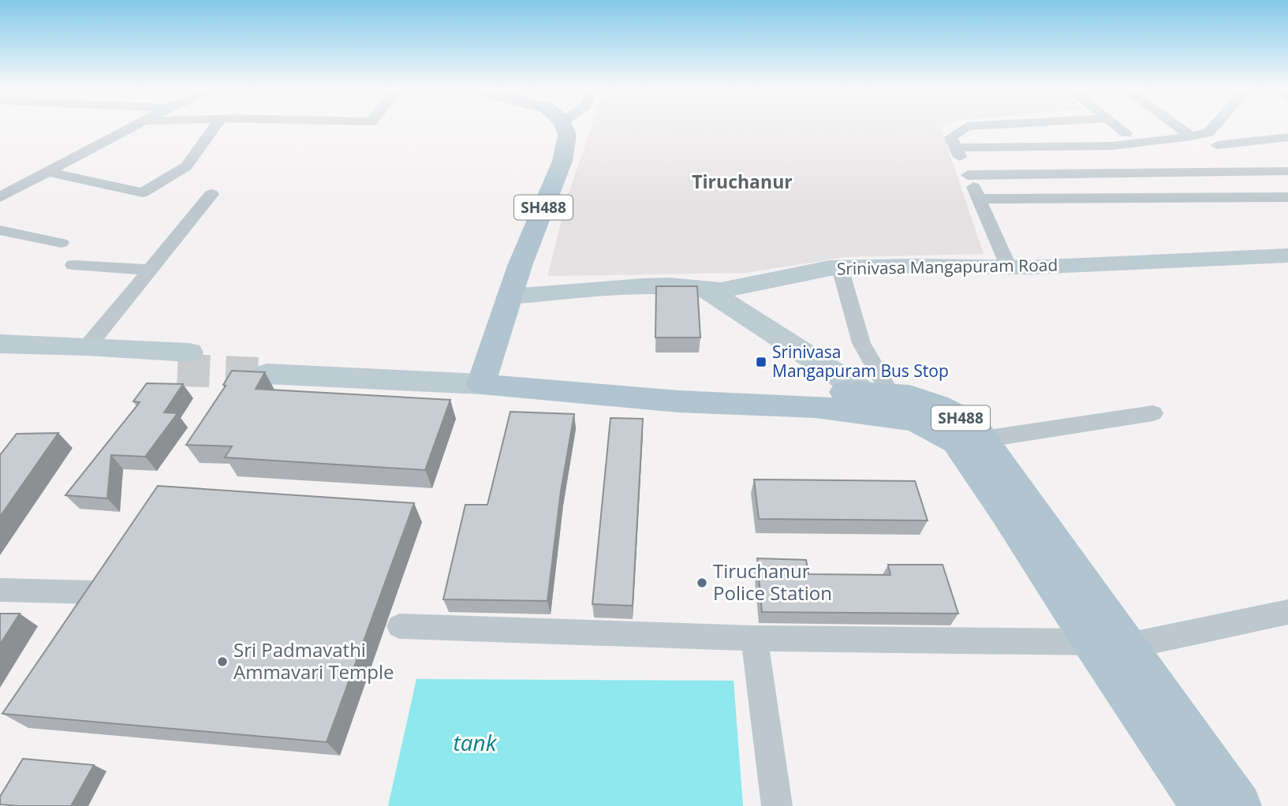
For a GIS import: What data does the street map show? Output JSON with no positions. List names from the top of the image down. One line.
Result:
{"streets":{"main road":["SH488"],"street":["Srinivasa Mangapuram Road"]},"crossings":[["SH488","Srinivasa Mangapuram Road"]],"districts":["Tiruchanur"],"water":["tank"],"places":{"transit":["Srinivasa Mangapuram Bus Stop"],"other":["Tiruchanur Police Station","Sri Padmavathi Ammavari Temple"]}}
